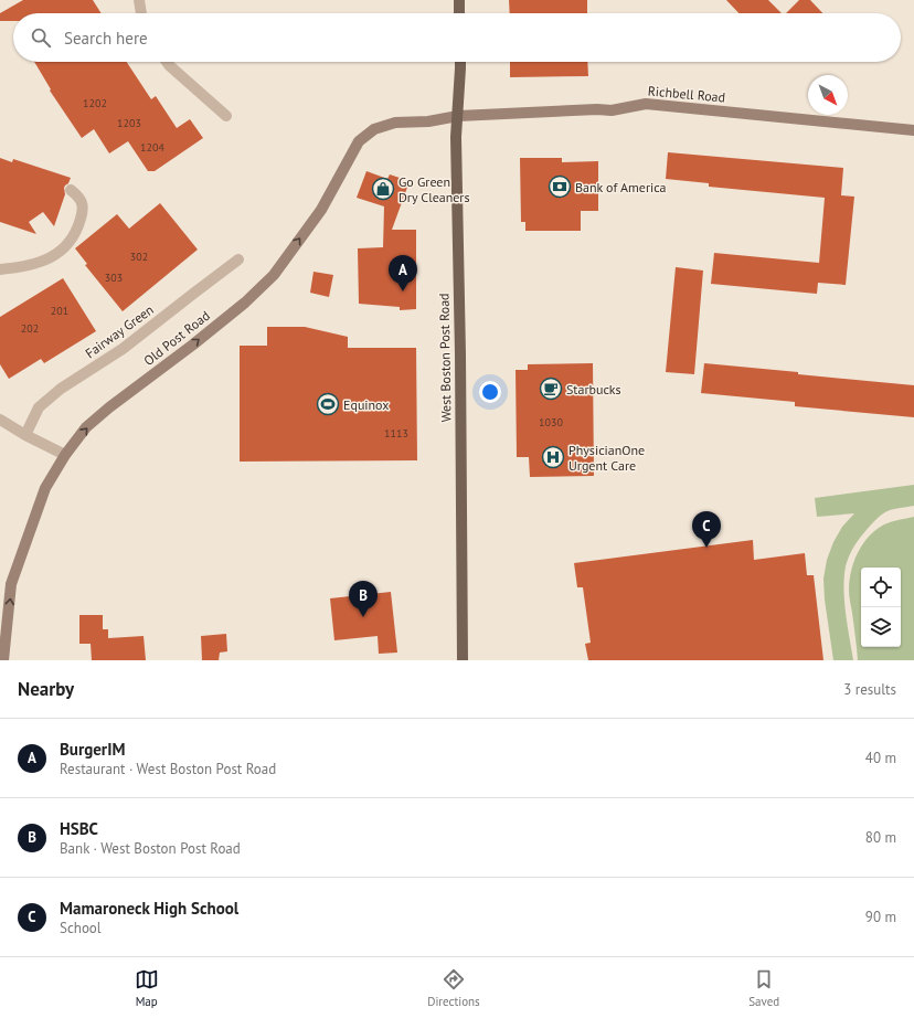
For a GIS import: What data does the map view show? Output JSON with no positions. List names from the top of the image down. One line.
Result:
{"streets":{"main road":["West Boston Post Road"],"street":["Richbell Road","Fairway Green","Old Post Road"]},"crossings":[["Richbell Road","Old Post Road"],["Richbell Road","West Boston Post Road"],["Old Post Road","West Boston Post Road"]],"one_way":["Old Post Road"],"places":{"bank":["Bank of America"],"shop":["Go Green Dry Cleaners"],"cafe":["Starbucks"],"sports":["Equinox"],"hospital":["PhysicianOne Urgent Care"]},"house_numbers":["1202","1203","1204","302","303","201","202","1030","1113"],"north":"bottom right","page":{"search":"Search here","pins":["A","C","B"],"heading":["Nearby","3 results"],"list":[{"mark":"A","name":"BurgerIM","note":"Restaurant · West Boston Post Road","value":"40 m"},{"mark":"B","name":"HSBC","note":"Bank · West Boston Post Road","value":"80 m"},{"mark":"C","name":"Mamaroneck High School","note":"School","value":"90 m"}],"nav":["Map","Directions","Saved"]}}
